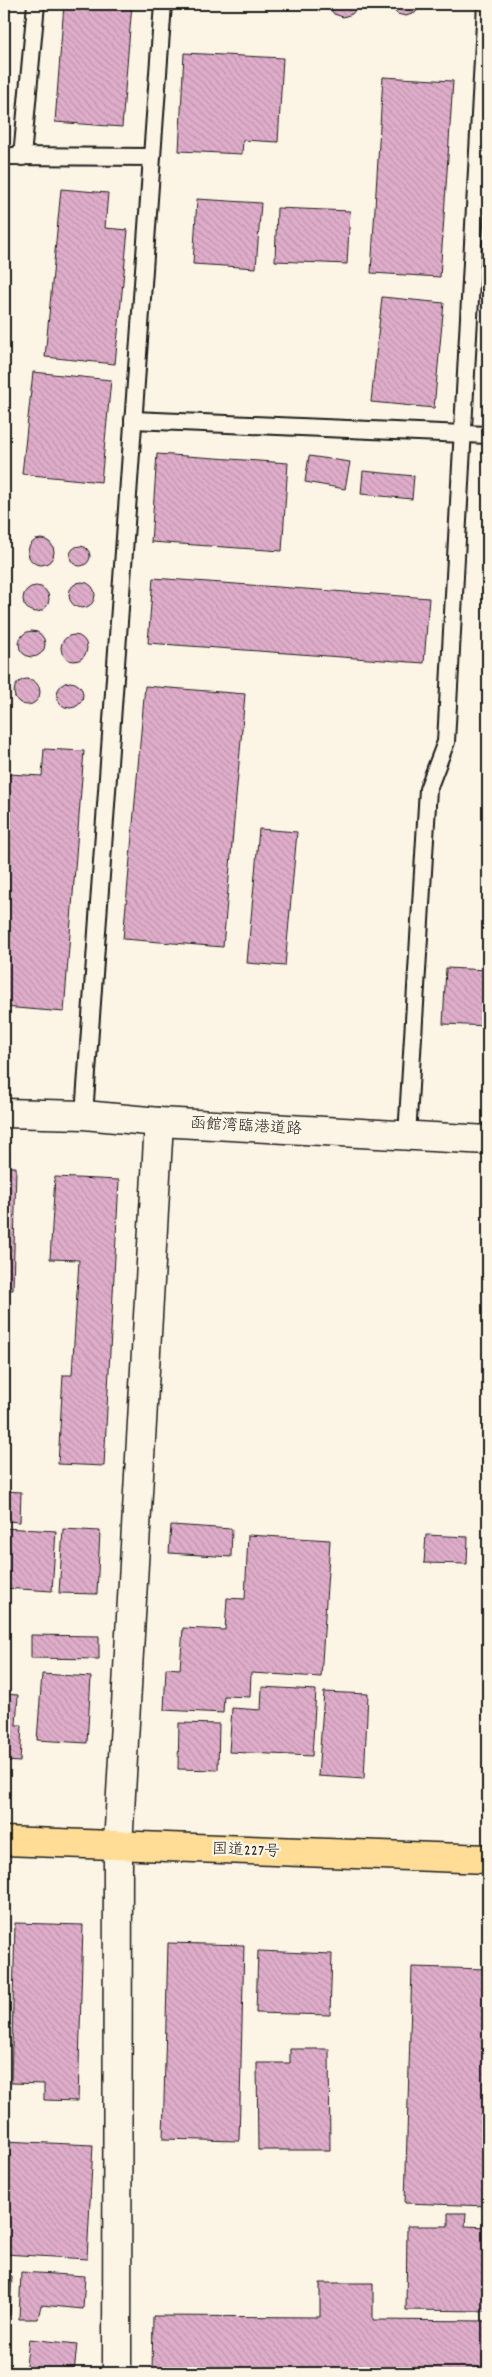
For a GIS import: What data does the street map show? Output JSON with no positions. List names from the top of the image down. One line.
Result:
{"streets":{"highway":["国道227号"],"street":["函館湾臨港道路"]}}
